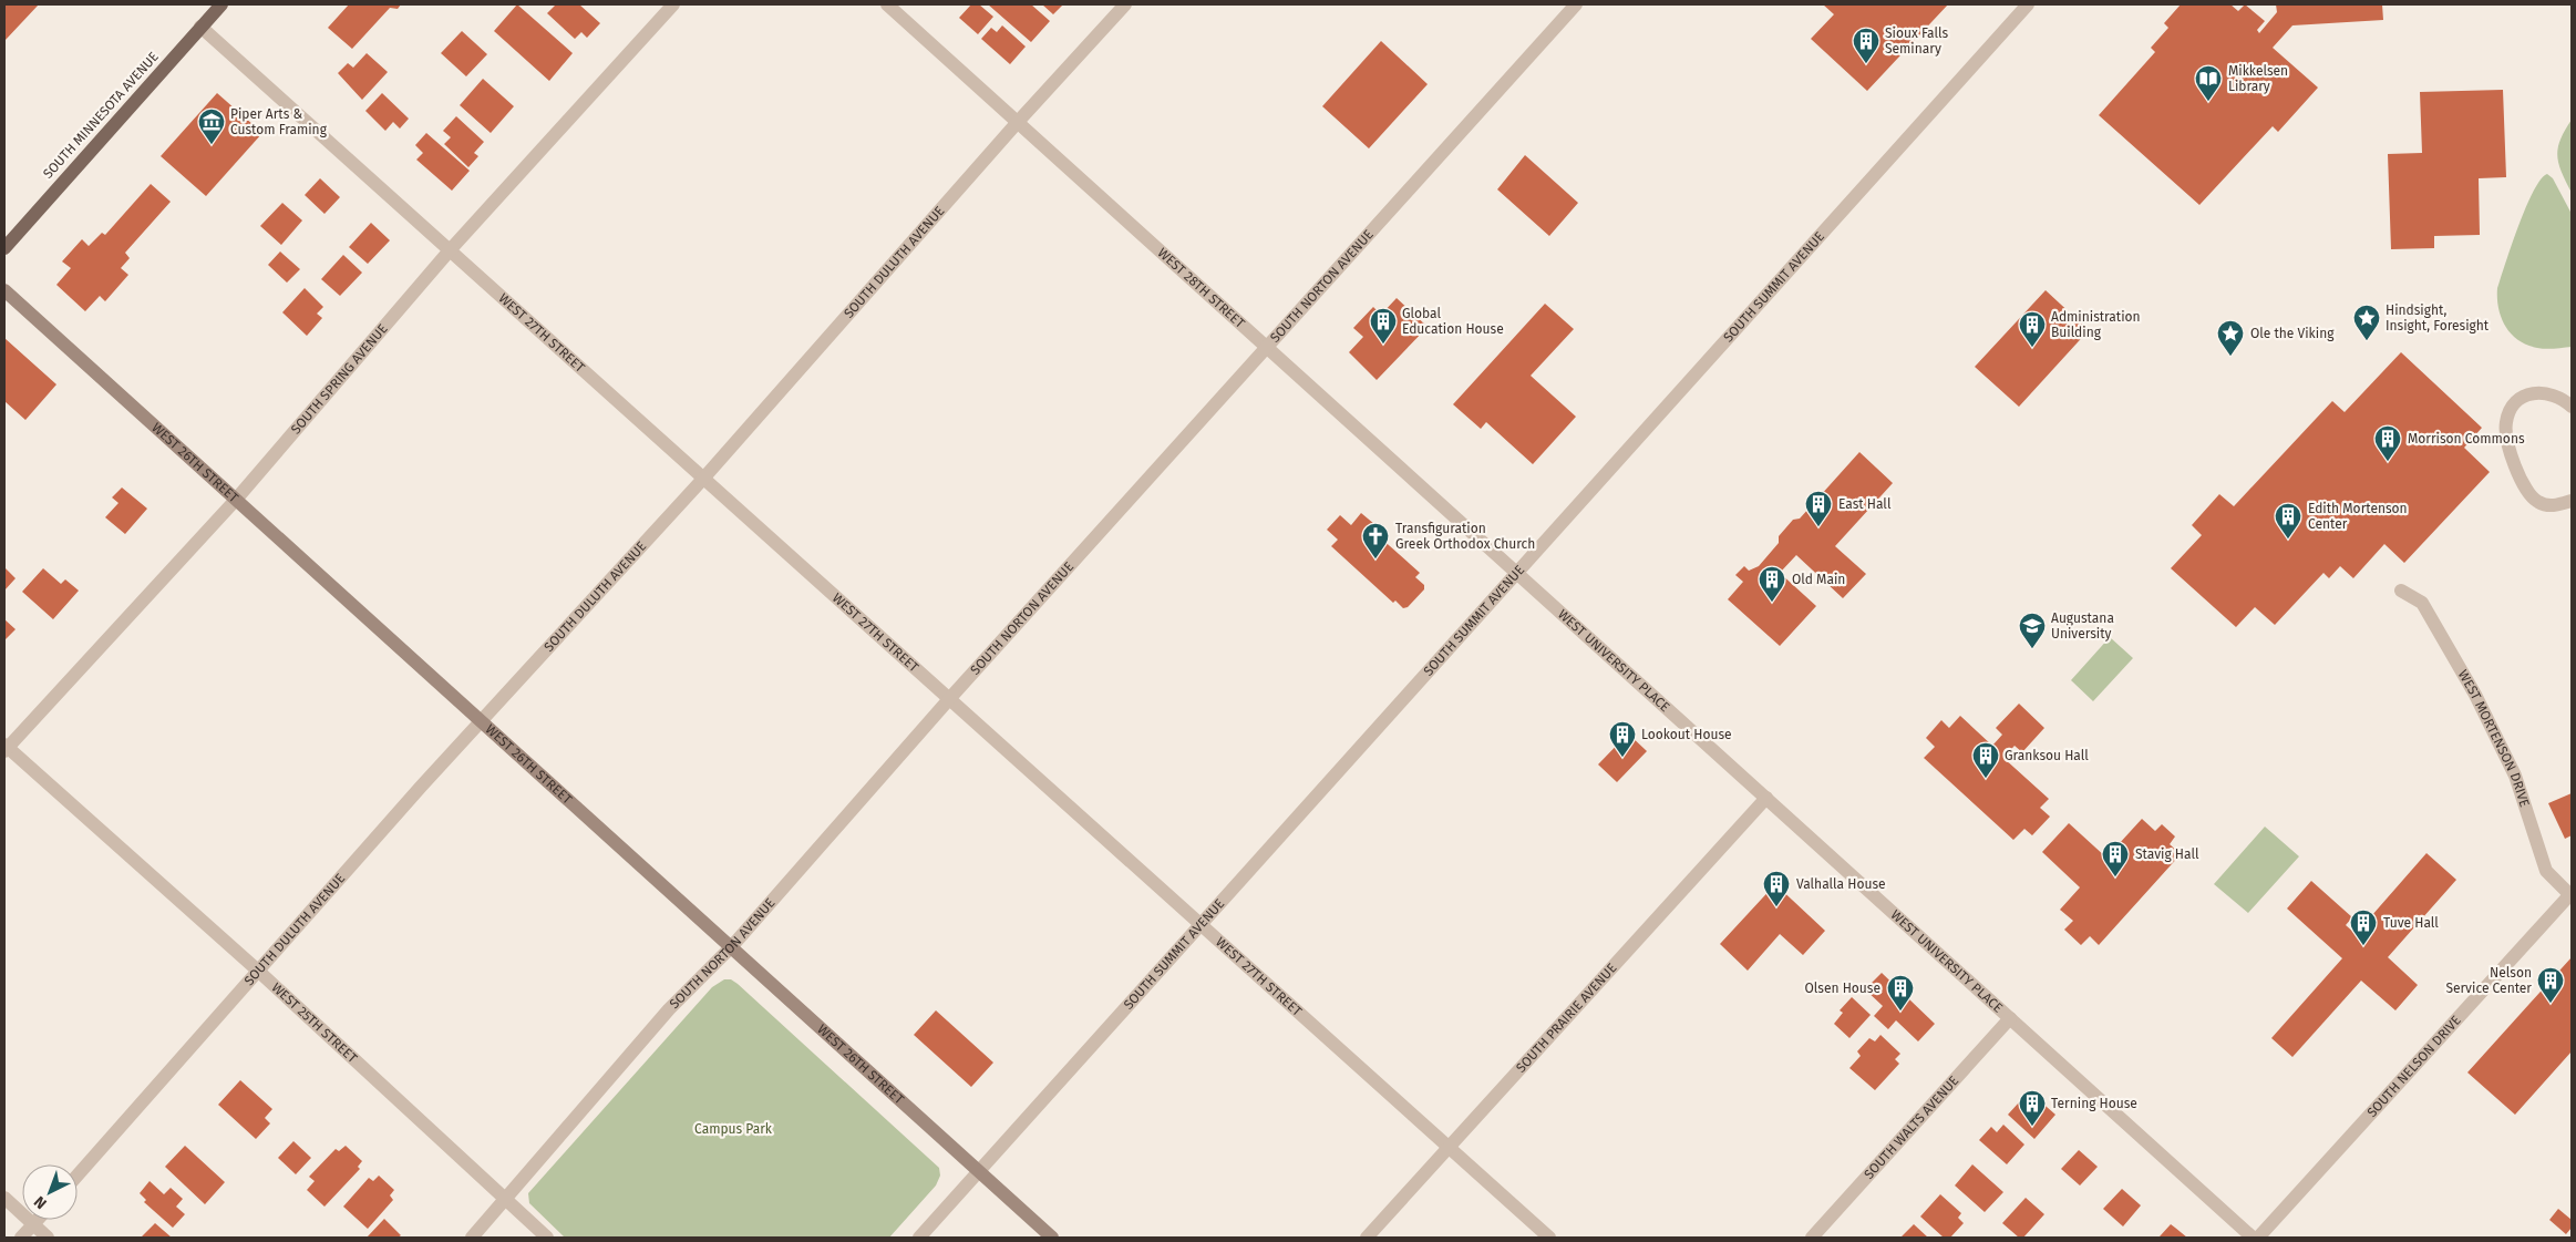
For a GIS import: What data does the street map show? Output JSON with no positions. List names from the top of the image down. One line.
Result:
{"streets":{"main road":["SOUTH MINNESOTA AVENUE","WEST 26TH STREET"],"street":["SOUTH DULUTH AVENUE","SOUTH NORTON AVENUE","SOUTH SUMMIT AVENUE","WEST 28TH STREET","WEST 27TH STREET","SOUTH SPRING AVENUE","WEST UNIVERSITY PLACE","WEST MORTENSON DRIVE","SOUTH PRAIRIE AVENUE","WEST 25TH STREET","SOUTH NELSON DRIVE","SOUTH WALTS AVENUE"]},"crossings":[["SOUTH MINNESOTA AVENUE","WEST 27TH STREET"],["SOUTH DULUTH AVENUE","WEST 28TH STREET"],["SOUTH DULUTH AVENUE","WEST 27TH STREET"],["SOUTH DULUTH AVENUE","WEST 26TH STREET"],["SOUTH DULUTH AVENUE","WEST 25TH STREET"],["SOUTH NORTON AVENUE","WEST 28TH STREET"],["SOUTH NORTON AVENUE","WEST 27TH STREET"],["SOUTH NORTON AVENUE","WEST 26TH STREET"],["SOUTH NORTON AVENUE","WEST 25TH STREET"],["SOUTH SUMMIT AVENUE","WEST 28TH STREET"],["SOUTH SUMMIT AVENUE","WEST 27TH STREET"],["SOUTH SUMMIT AVENUE","WEST 26TH STREET"],["SOUTH SUMMIT AVENUE","WEST UNIVERSITY PLACE"],["WEST 28TH STREET","WEST UNIVERSITY PLACE"],["WEST 27TH STREET","SOUTH SPRING AVENUE"],["WEST 27TH STREET","SOUTH PRAIRIE AVENUE"],["SOUTH SPRING AVENUE","WEST 26TH STREET"],["SOUTH SPRING AVENUE","WEST 25TH STREET"],["WEST UNIVERSITY PLACE","SOUTH PRAIRIE AVENUE"],["WEST UNIVERSITY PLACE","SOUTH WALTS AVENUE"],["WEST MORTENSON DRIVE","SOUTH NELSON DRIVE"]],"parks":["Campus Park"],"places":{"building":["Sioux Falls Seminary","Global Education House","Administration Building","Morrison Commons","East Hall","Edith Mortenson Center","Old Main","Lookout House","Granksou Hall","Stavig Hall","Valhalla House","Tuve Hall","Nelson Service Center","Olsen House","Terning House"],"library":["Mikkelsen Library"],"museum":["Piper Arts & Custom Framing"],"place":["Hindsight, Insight, Foresight","Ole the Viking"],"church":["Transfiguration Greek Orthodox Church"],"school or university":["Augustana University"]},"north":"bottom left"}
